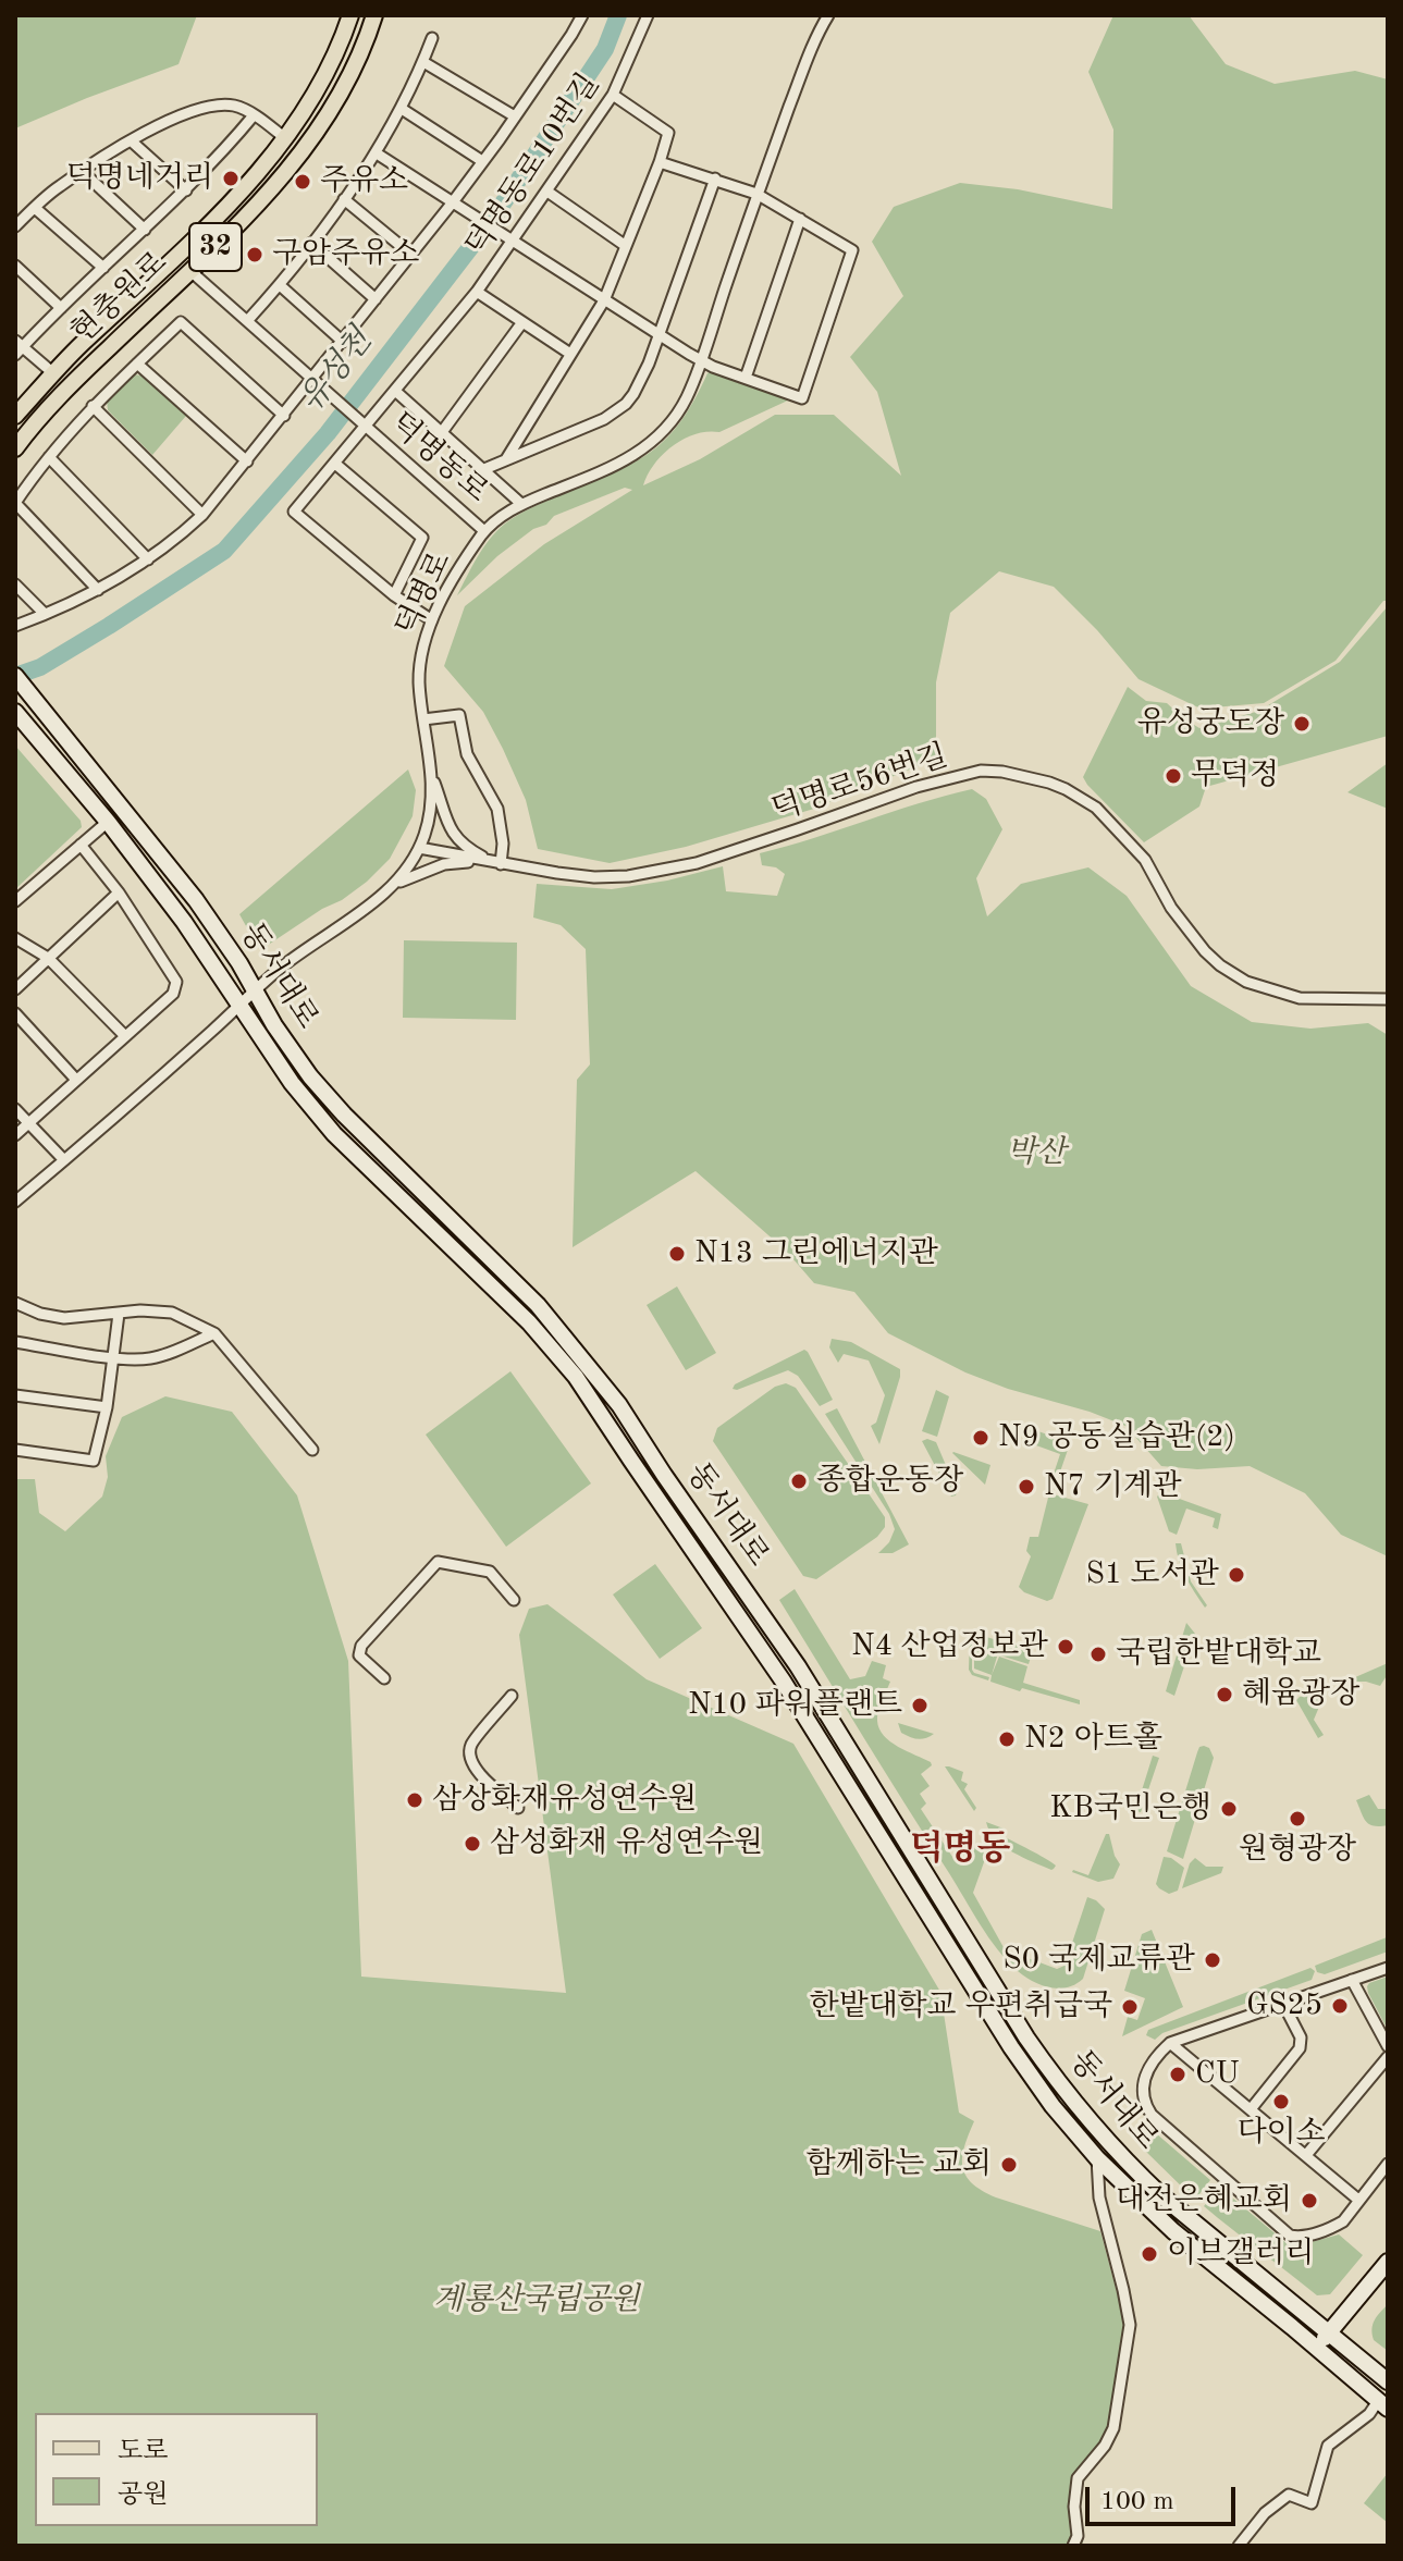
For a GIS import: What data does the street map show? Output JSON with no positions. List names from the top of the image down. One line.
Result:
{"streets":{"main road":["32","현충원로"],"street":["덕명동로10번길","덕명동로","덕명로","덕명로56번길","동서대로"]},"crossings":[["덕명동로10번길","덕명동로"],["덕명동로","덕명로"],["덕명로","덕명로56번길"],["덕명로","동서대로"]],"districts":["덕명동"],"water":["유성천"],"parks":["박산","계룡산국립공원"],"places":["덕명네거리","주유소","구암주유소","유성궁도장","무덕정","N13 그린에너지관","N9 공동실습관(2)","종합운동장","N7 기계관","S1 도서관","N4 산업정보관","국립한밭대학교","혜윰광장","N10 파워플랜트","N2 아트홀","삼상화재유성연수원","KB국민은행","원형광장","삼성화재 유성연수원","S0 국제교류관","GS25","한밭대학교 우편취급국","CU","다이소","함께하는 교회","대전은혜교회","이브갤러리"],"legend":["도로","공원"],"scale_bar":"100 m"}
